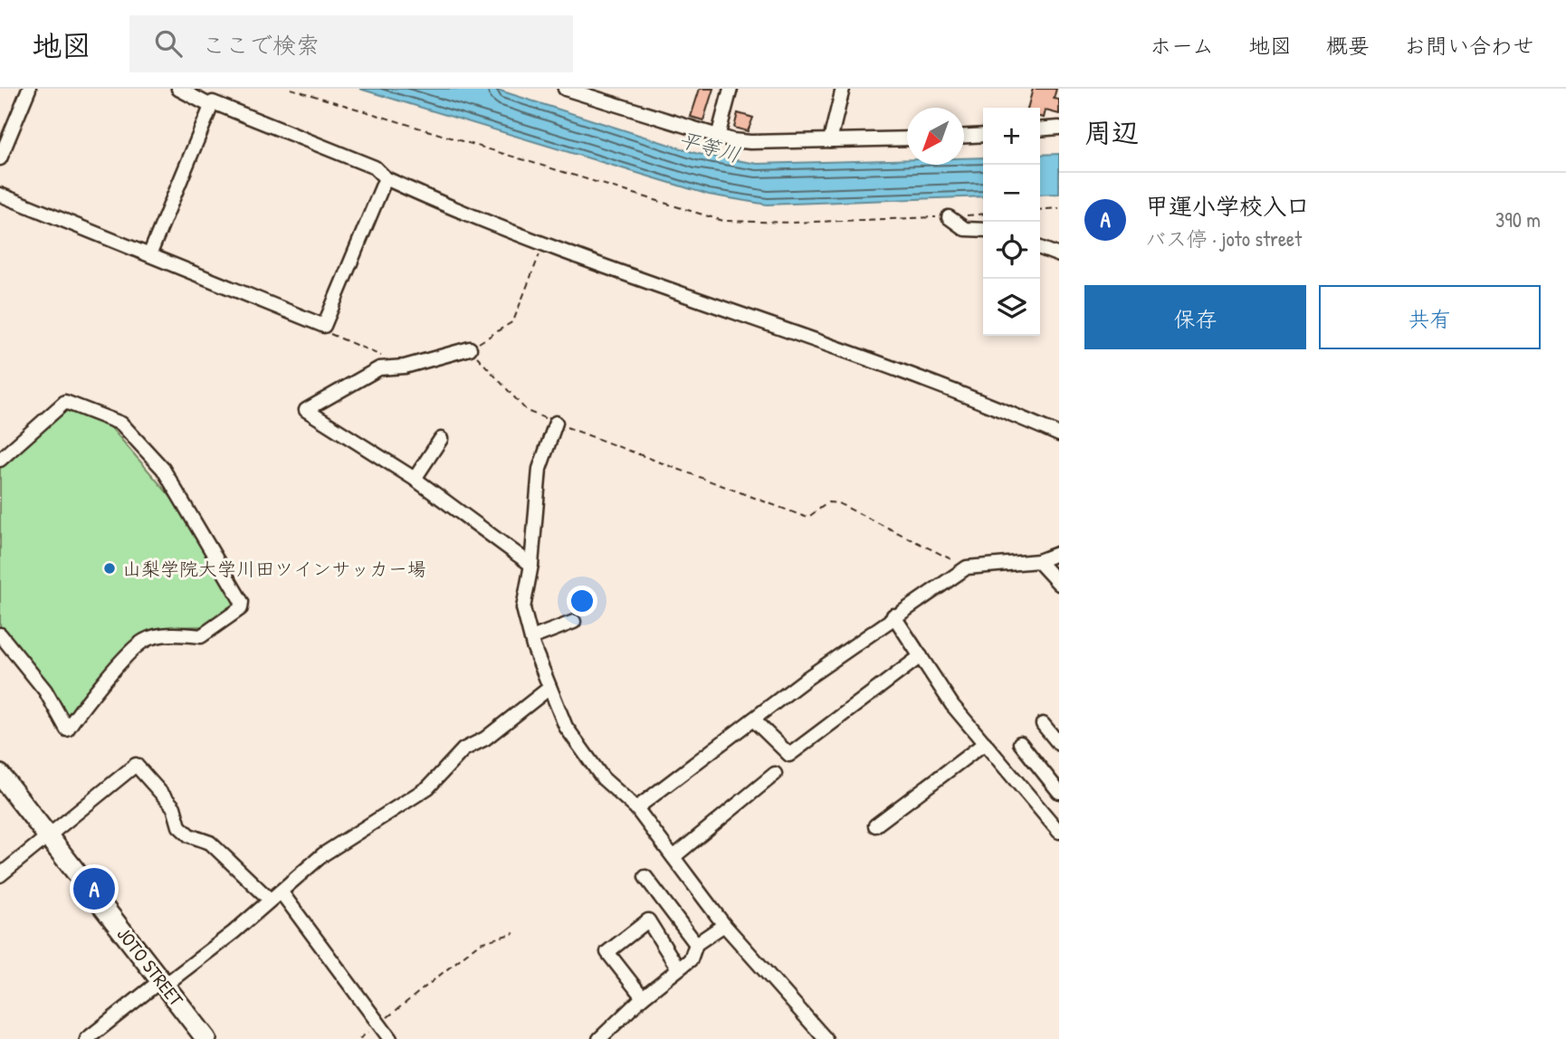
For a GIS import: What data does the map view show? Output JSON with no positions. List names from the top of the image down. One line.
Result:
{"streets":{"highway":["JOTO STREET"]},"water":["平等川"],"places":["山梨学院大学川田ツインサッカー場"],"north":"bottom left","page":{"header":"地図","search":"ここで検索","nav":["ホーム","地図","概要","お問い合わせ"],"heading":"周辺","map_buttons":["+","−"],"list":[{"mark":"A","name":"甲運小学校入口","note":"バス停 · joto street","value":"390 m"}],"buttons":["保存","共有"],"pins":"A"}}
